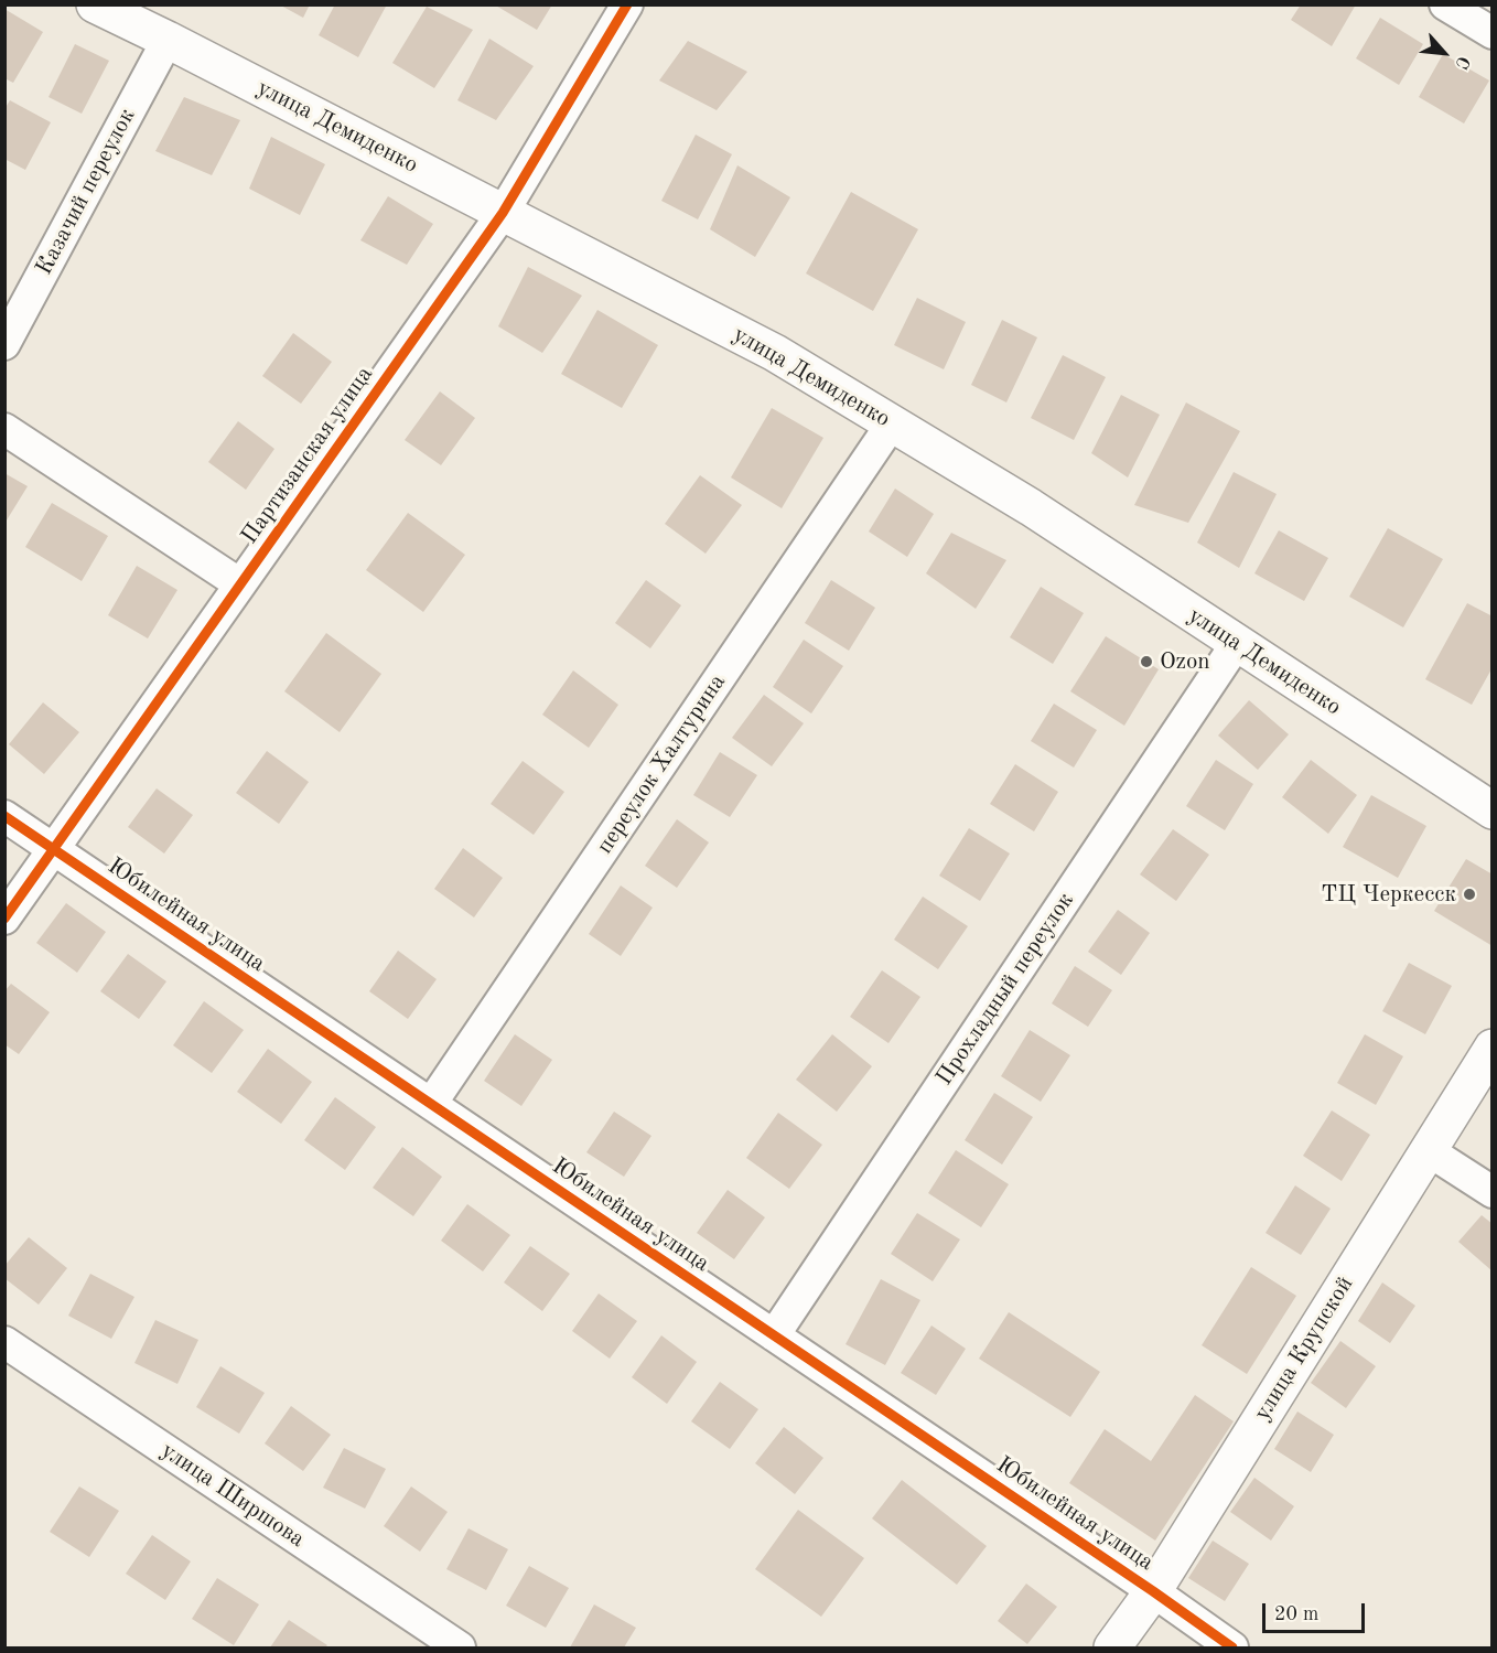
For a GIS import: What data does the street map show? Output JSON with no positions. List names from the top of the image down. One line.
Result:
{"streets":{"main road":["улица Демиденко","улица Крупской"],"street":["Казачий переулок","Партизанская улица","переулок Халтурина","Юбилейная улица","Прохладный переулок","улица Ширшова"]},"crossings":[["улица Демиденко","Казачий переулок"],["улица Демиденко","Партизанская улица"],["улица Демиденко","переулок Халтурина"],["улица Демиденко","Прохладный переулок"],["Партизанская улица","Юбилейная улица"],["переулок Халтурина","Юбилейная улица"],["Юбилейная улица","Прохладный переулок"],["Юбилейная улица","улица Крупской"]],"places":["Ozon","ТЦ Черкесск"],"scale_bar":"20 m","north":"bottom right"}
